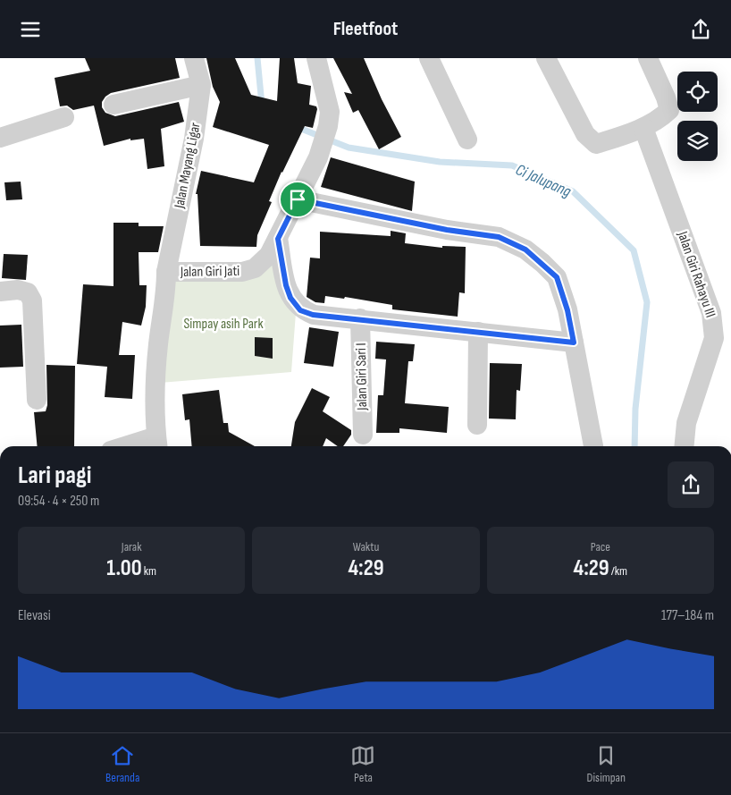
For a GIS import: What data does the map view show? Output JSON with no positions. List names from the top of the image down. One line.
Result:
{"streets":{"street":["Jalan Mayang Ligar","Jalan Giri Jati","Jalan Giri Rahayu III","Jalan Giri Sari I"]},"crossings":[["Jalan Mayang Ligar","Jalan Giri Jati"]],"water":["Ci Jalupang"],"parks":["Simpay asih Park"],"page":{"header":"Fleetfoot","heading":["Lari pagi","09:54 · 4 × 250 m"],"stats":[["Jarak","1.00 km"],["Waktu","4:29"],["Pace","4:29 /km"]],"chart":["Elevasi","177–184 m"],"tabs":["Beranda","Peta","Disimpan"]}}
